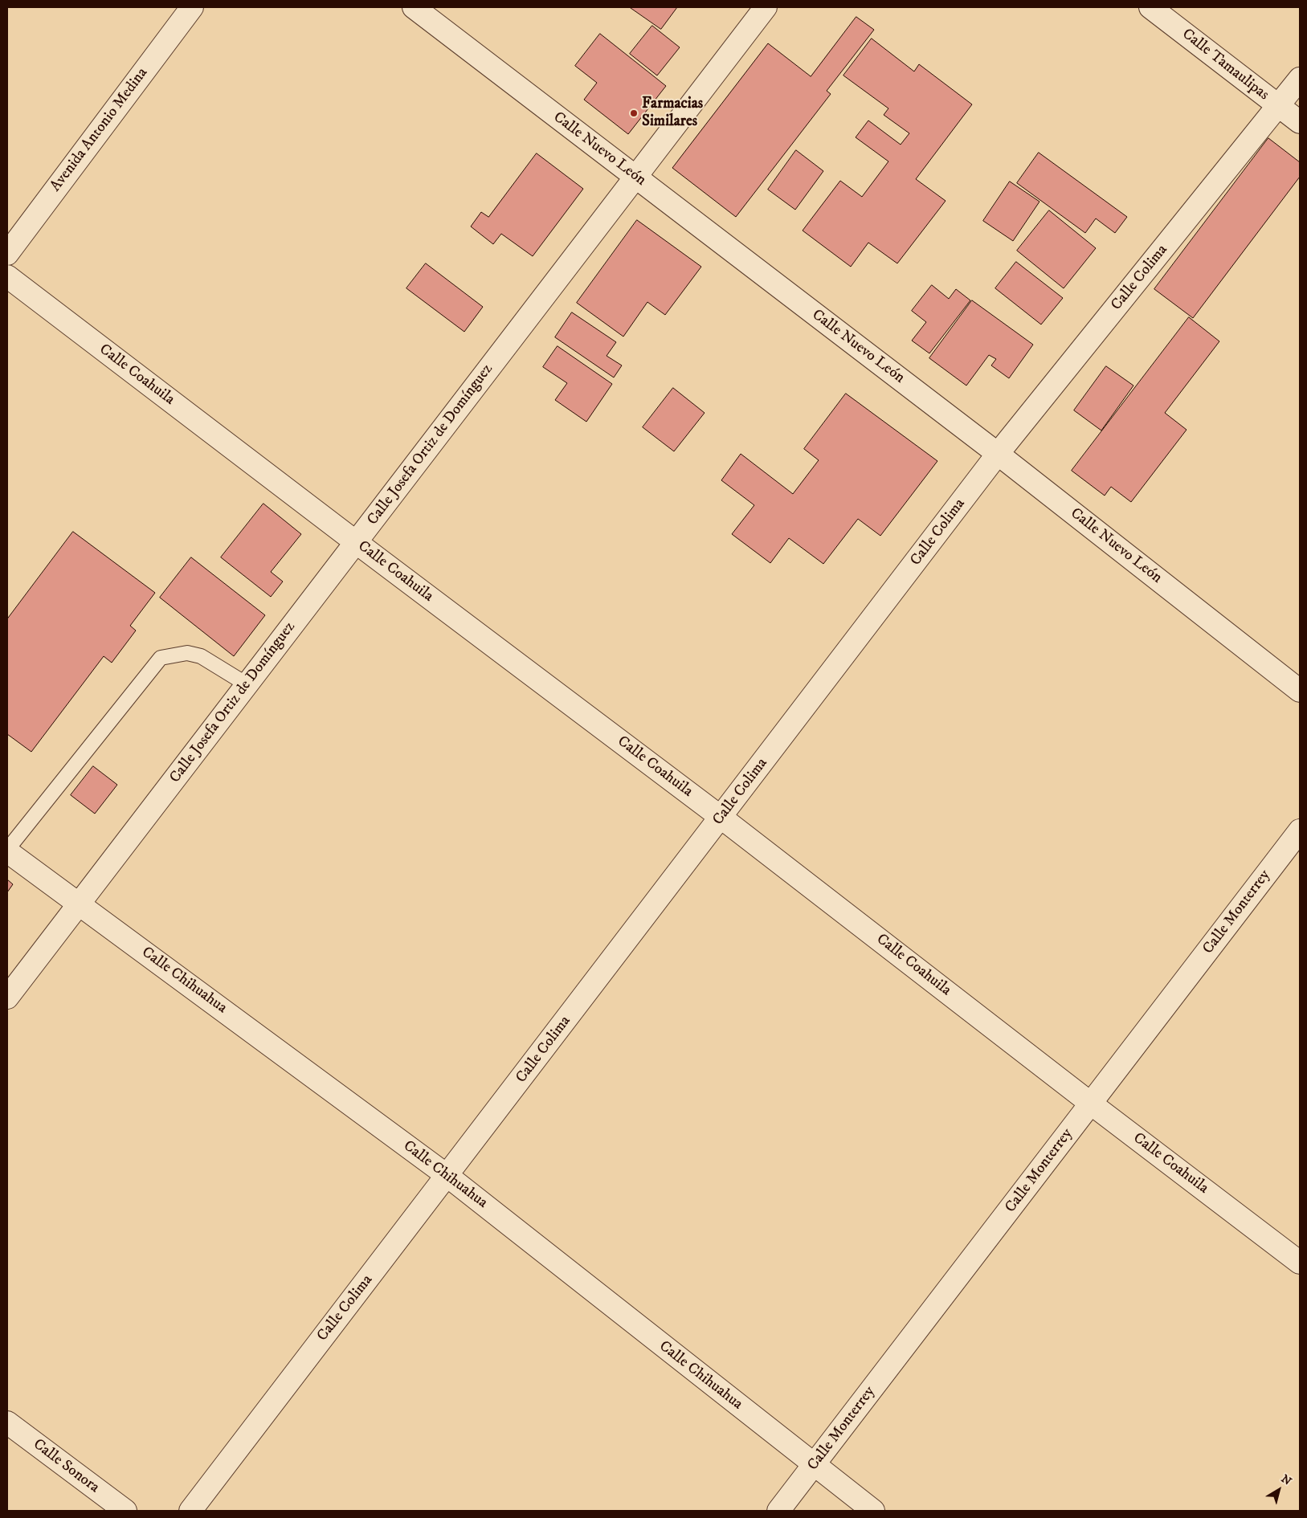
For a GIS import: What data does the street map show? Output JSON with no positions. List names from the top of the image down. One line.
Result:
{"streets":{"street":["Calle Tamaulipas","Avenida Antonio Medina","Calle Nuevo León","Calle Colima","Calle Coahuila","Calle Josefa Ortiz de Domínguez","Calle Monterrey","Calle Chihuahua","Calle Sonora"]},"crossings":[["Calle Tamaulipas","Calle Colima"],["Calle Nuevo León","Calle Colima"],["Calle Nuevo León","Calle Josefa Ortiz de Domínguez"],["Calle Colima","Calle Coahuila"],["Calle Colima","Calle Chihuahua"],["Calle Coahuila","Calle Josefa Ortiz de Domínguez"],["Calle Coahuila","Calle Monterrey"],["Calle Josefa Ortiz de Domínguez","Calle Chihuahua"],["Calle Monterrey","Calle Chihuahua"]],"places":["Farmacias Similares"],"north":"top right"}
